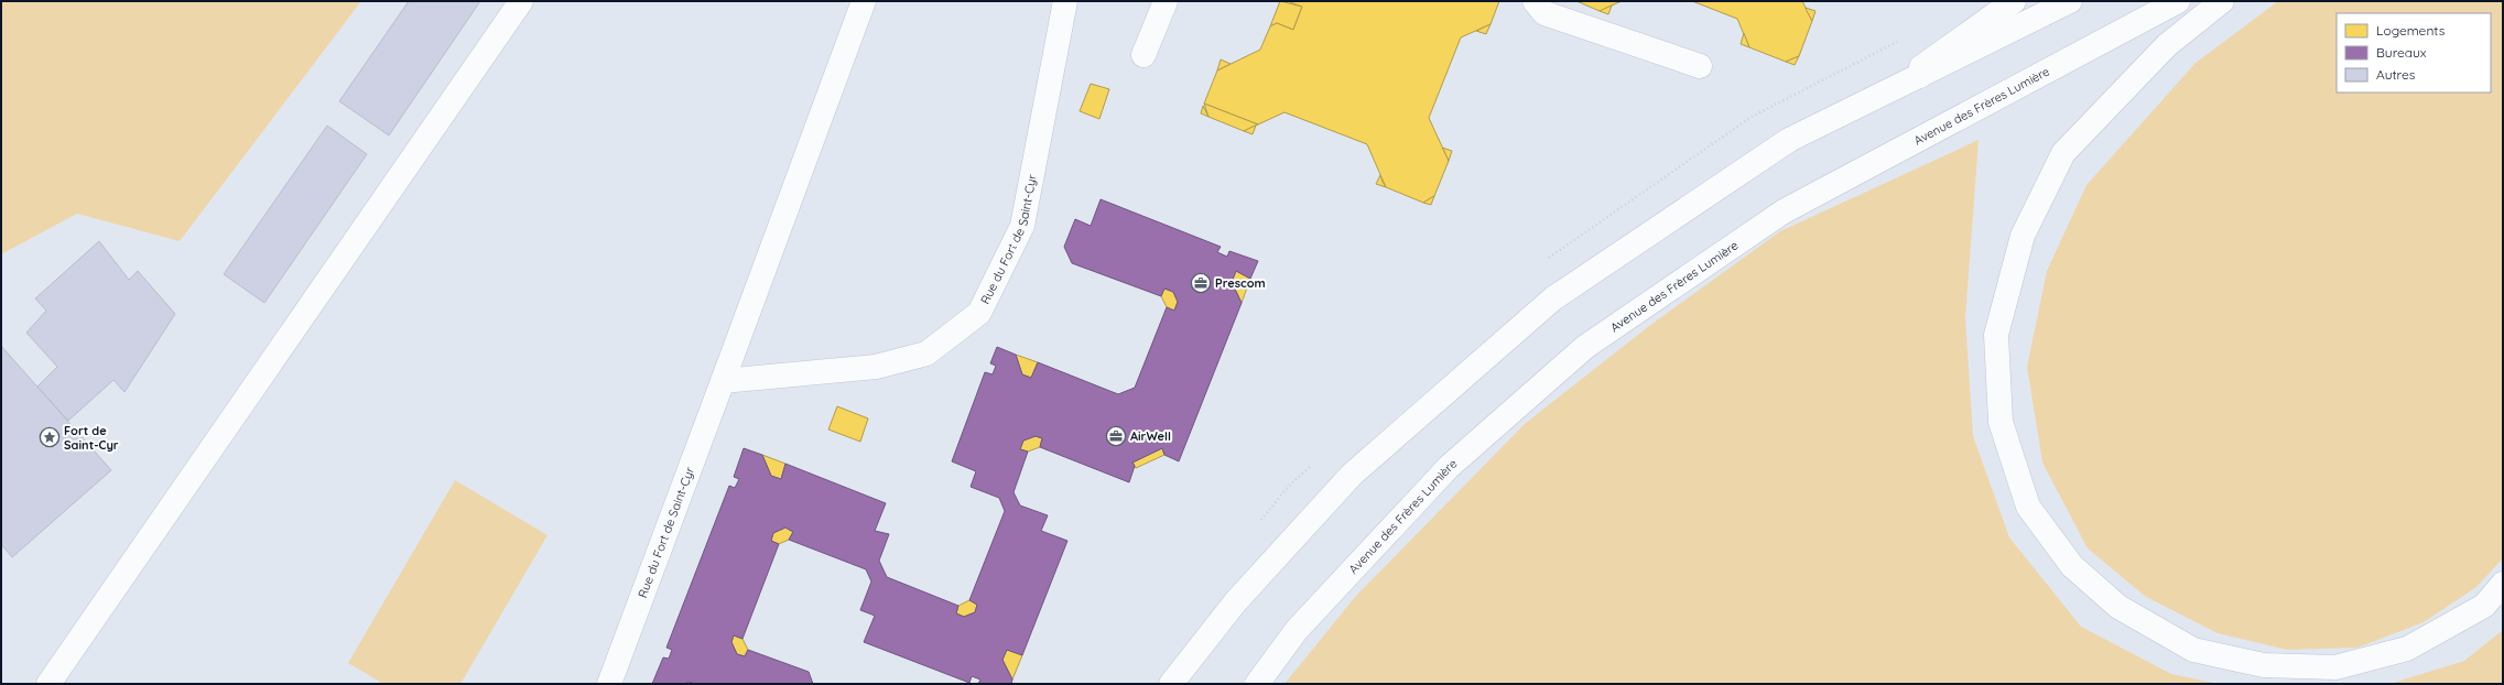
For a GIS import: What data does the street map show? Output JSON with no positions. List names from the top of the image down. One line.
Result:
{"streets":{"main road":["Avenue des Frères Lumière","Rue du Fort de Saint-Cyr"]},"places":{"office":["Prescom","AirWell"],"place":["Fort de Saint-Cyr"]},"legend":["Logements","Bureaux","Autres"]}
